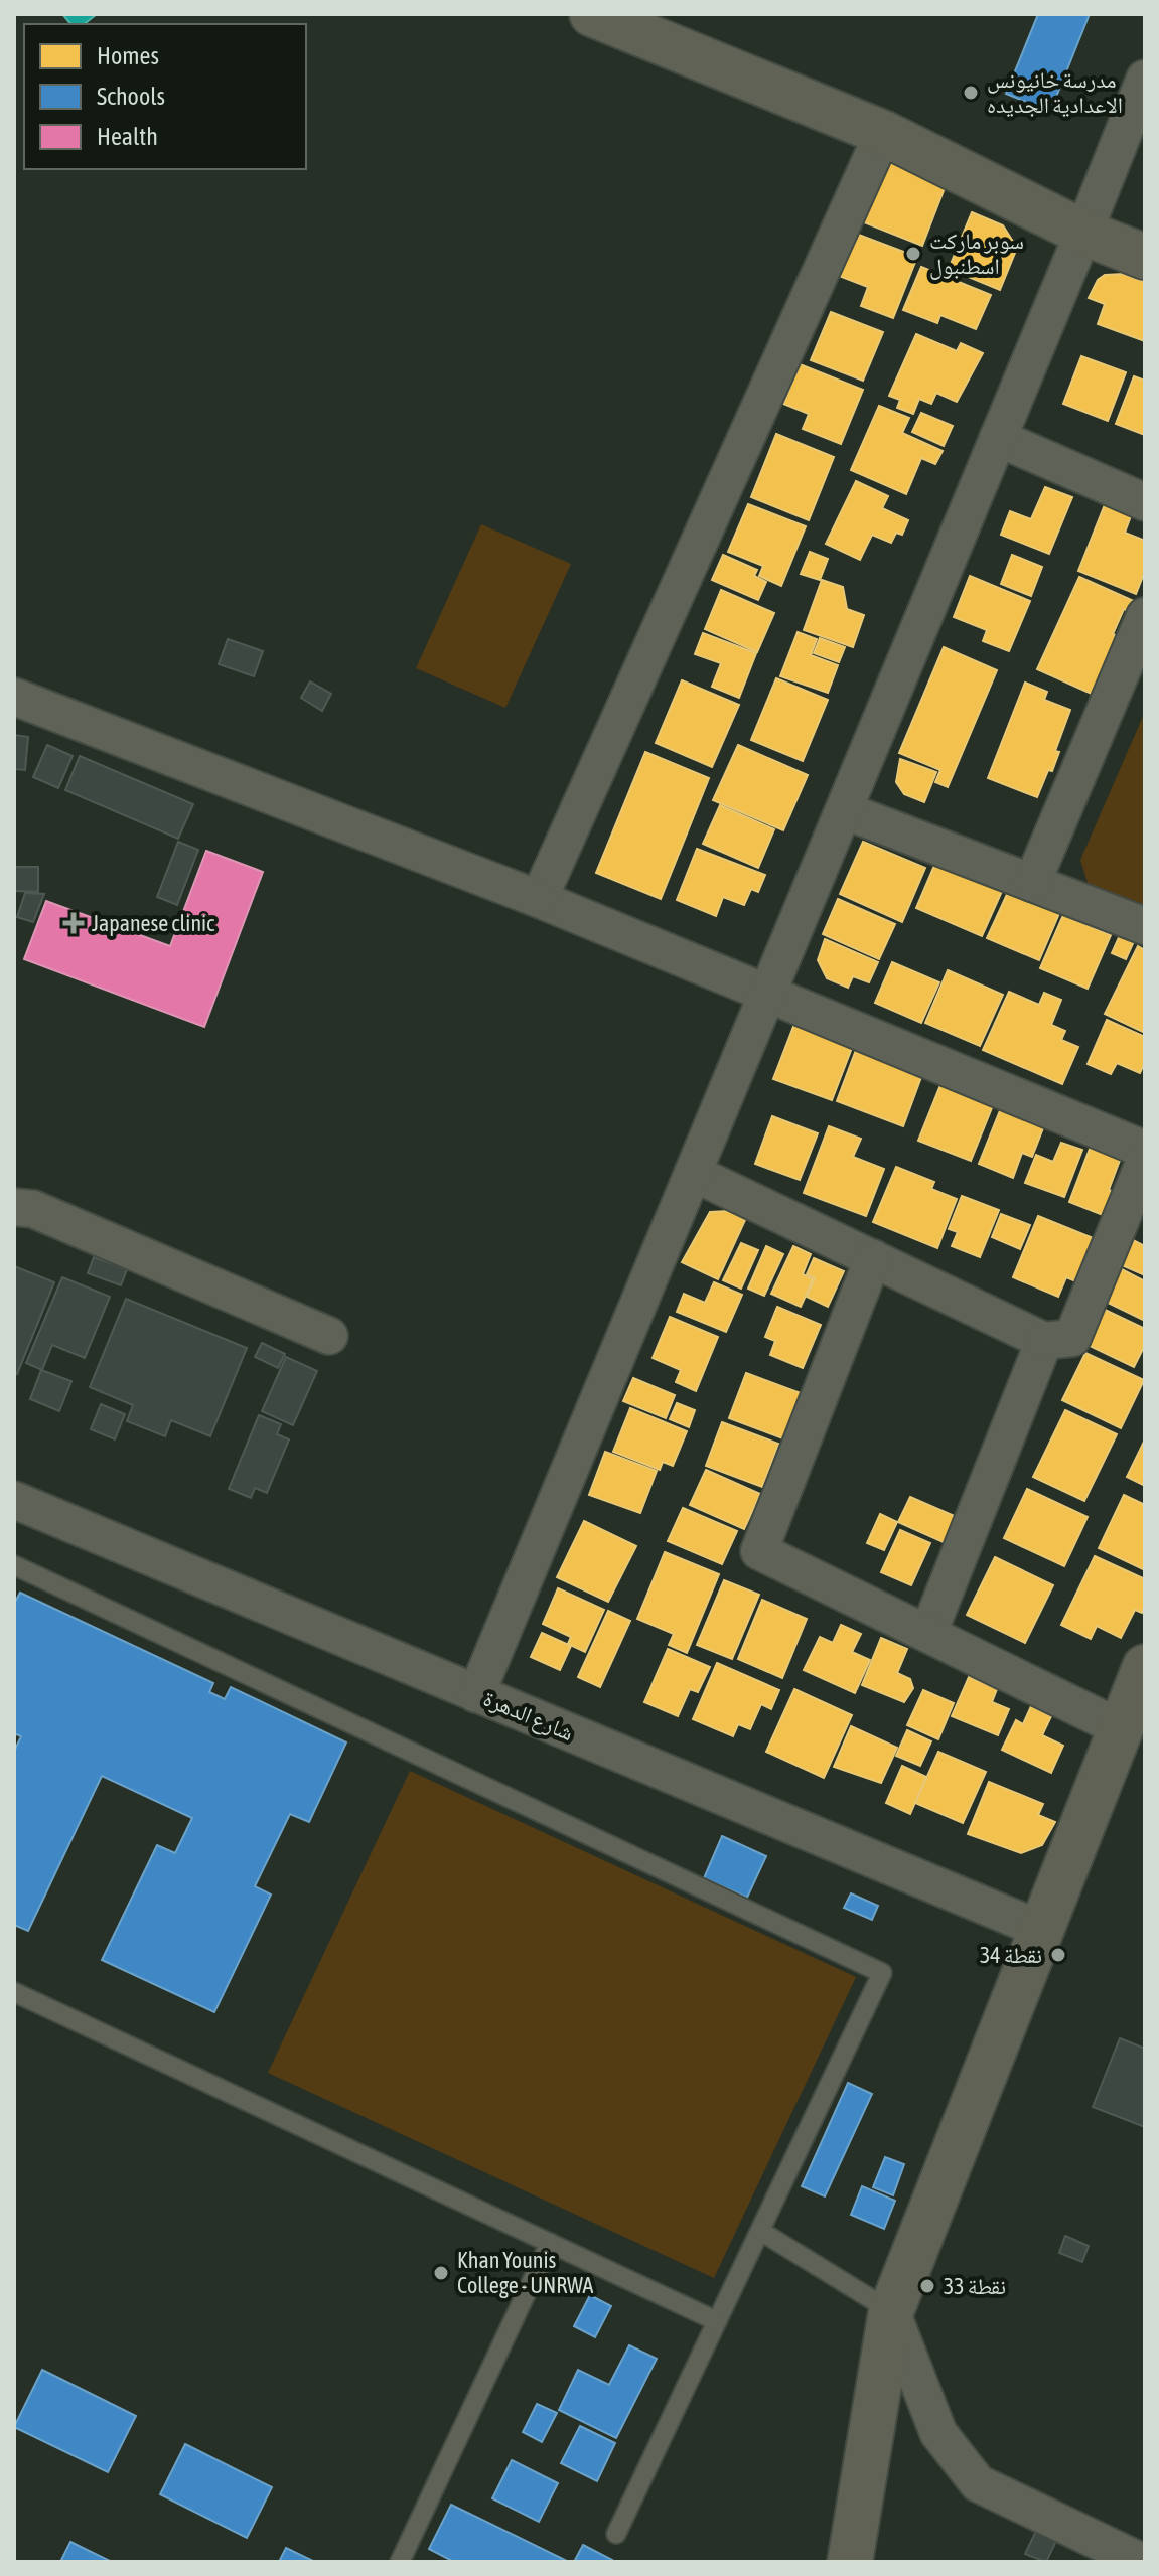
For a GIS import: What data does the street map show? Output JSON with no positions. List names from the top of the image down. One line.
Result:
{"streets":{"street":["شارع الدهرة"]},"places":{"other":["مدرسة خانيونس الاعدادية الجديده","سوبر ماركت اسطنبول","نقطة 34","Khan Younis College - UNRWA","نقطة 33"],"health":["Japanese clinic"]},"legend":["Homes","Schools","Health"]}
